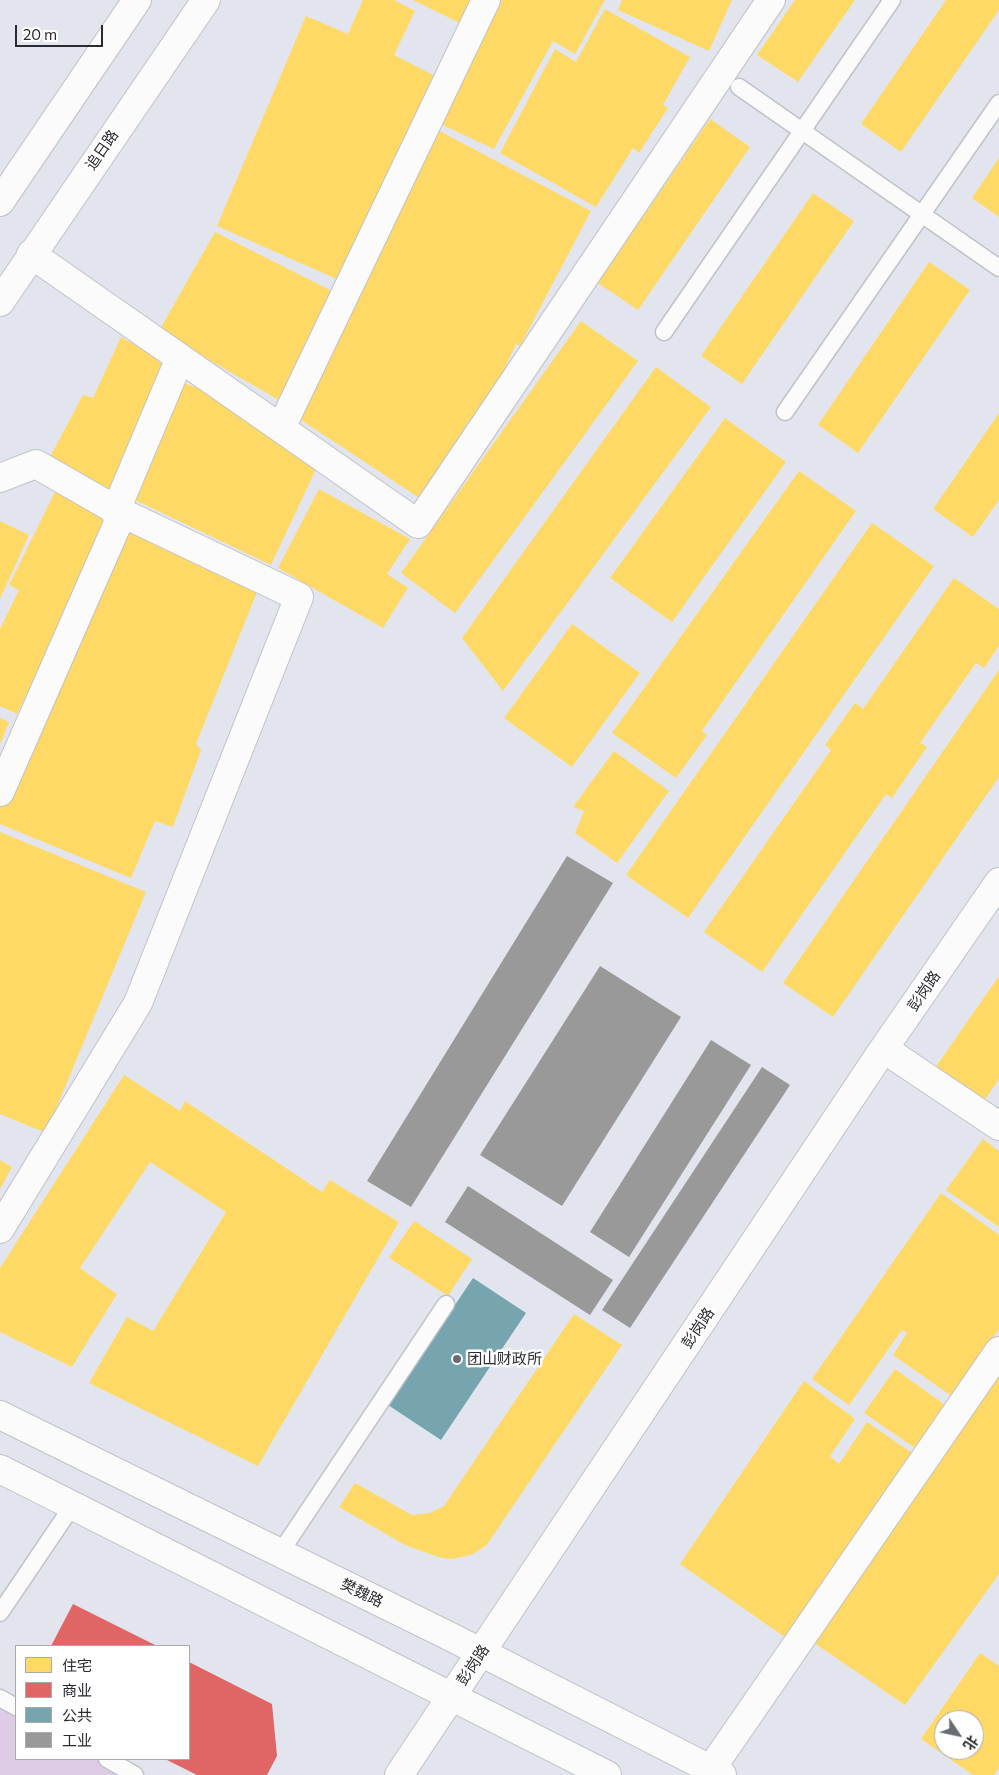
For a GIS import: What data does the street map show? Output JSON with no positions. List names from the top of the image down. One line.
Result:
{"streets":{"street":["追日路","彭岗路","樊魏路"]},"crossings":[["彭岗路","樊魏路"]],"places":["团山财政所"],"legend":["住宅","商业","公共","工业"],"scale_bar":"20 m","north":"bottom right"}
